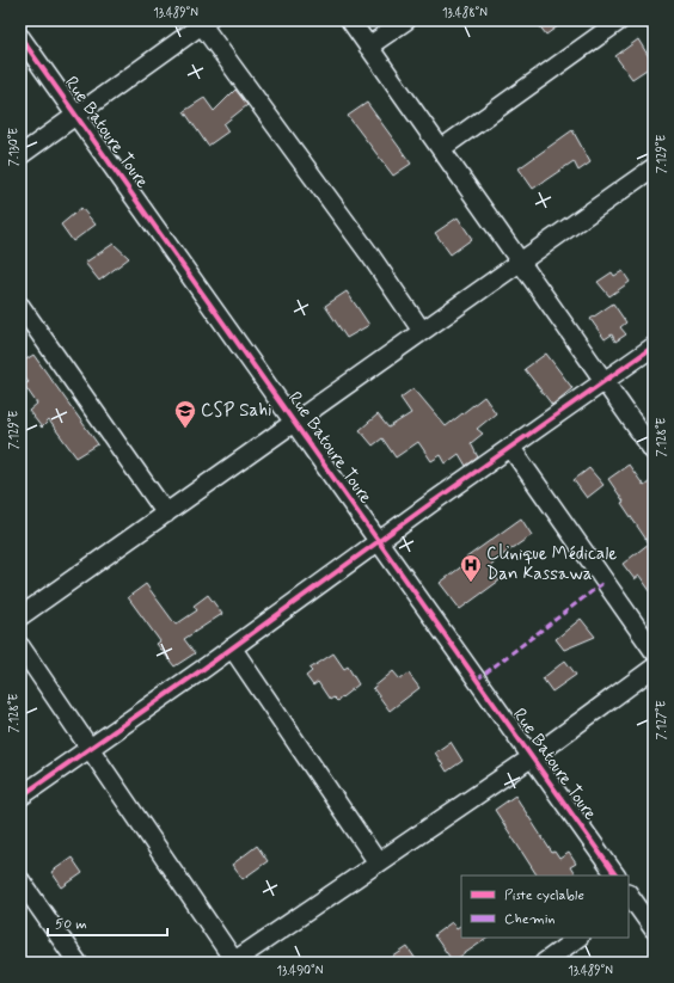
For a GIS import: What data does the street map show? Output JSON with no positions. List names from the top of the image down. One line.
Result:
{"streets":{"street":["Rue Batoure Toure"]},"places":{"school or university":["CSP Sahi"],"hospital":["Clinique Médicale Dan Kassawa"]},"legend":["Piste cyclable","Chemin"],"scale_bar":"50 m","coordinates":["13.489°N","13.488°N","7.130°E","7.129°E","7.128°E","7.127°E","13.490°N"]}
